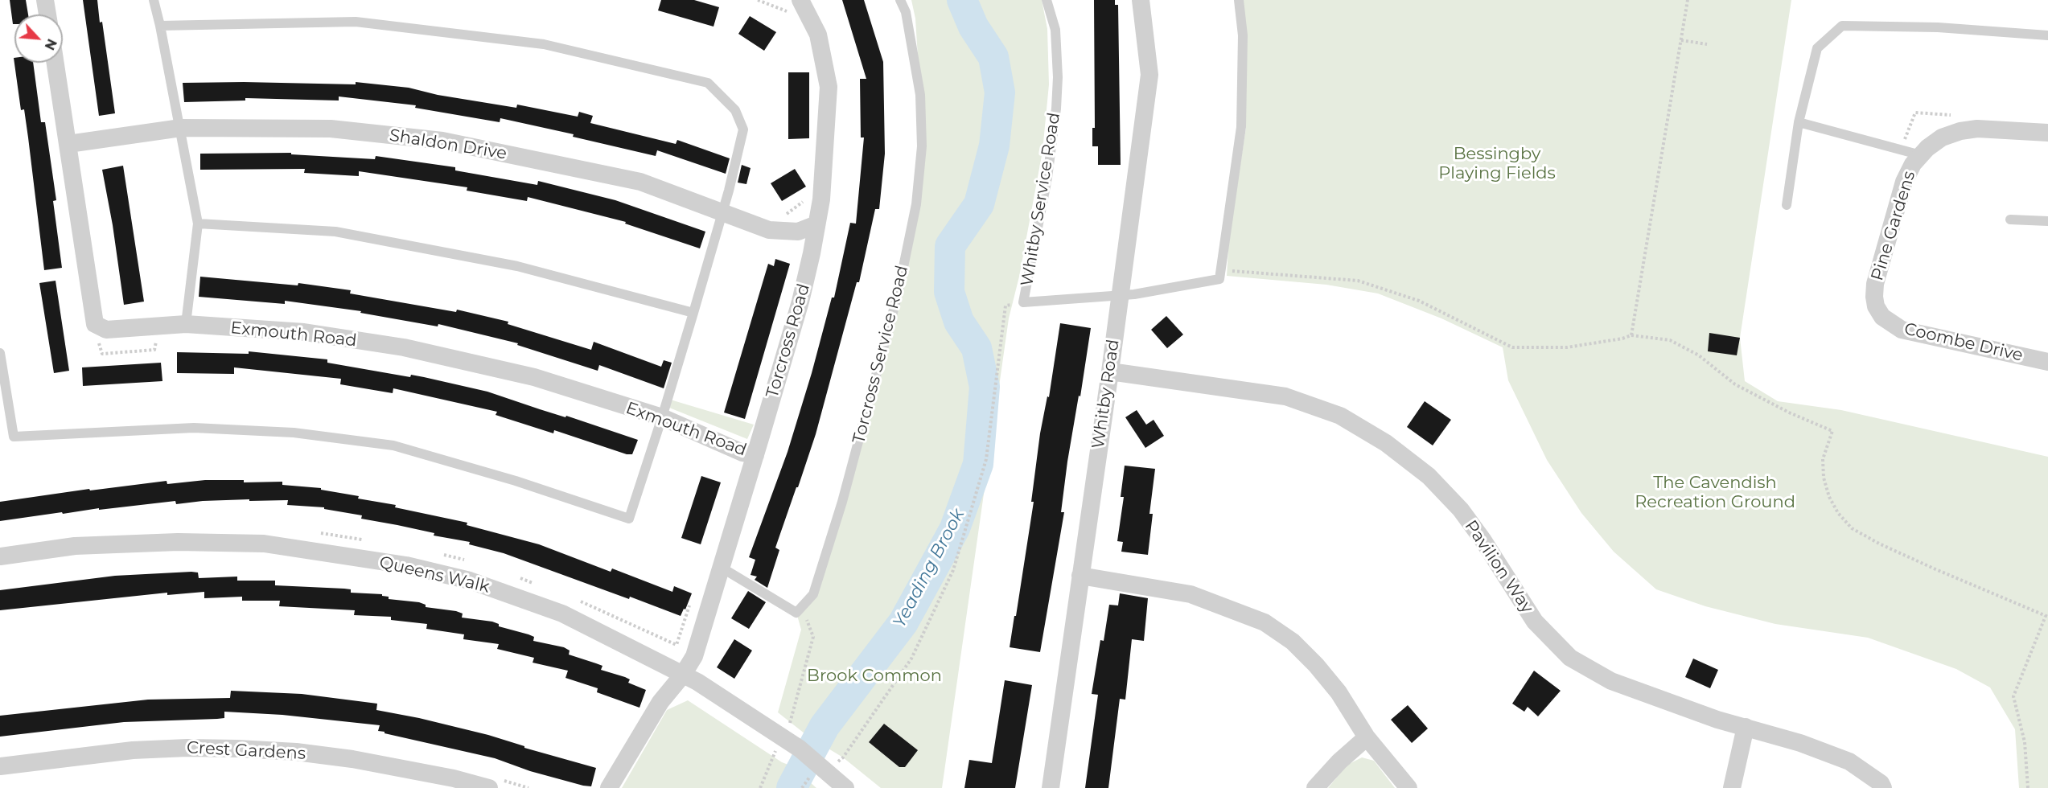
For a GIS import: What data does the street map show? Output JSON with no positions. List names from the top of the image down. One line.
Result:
{"streets":{"street":["Shaldon Drive","Pine Gardens","Exmouth Road","Torcross Road","Coombe Drive","Whitby Road","Pavilion Way","Queens Walk","Crest Gardens"],"lane":["Whitby Service Road","Torcross Service Road"]},"crossings":[["Shaldon Drive","Exmouth Road"],["Shaldon Drive","Torcross Road"],["Whitby Service Road","Whitby Road"],["Pine Gardens","Coombe Drive"],["Exmouth Road","Torcross Road"],["Torcross Road","Queens Walk"],["Whitby Road","Pavilion Way"]],"water":["Yeading Brook"],"parks":["Bessingby Playing Fields","The Cavendish Recreation Ground","Brook Common"],"north":"bottom right"}
